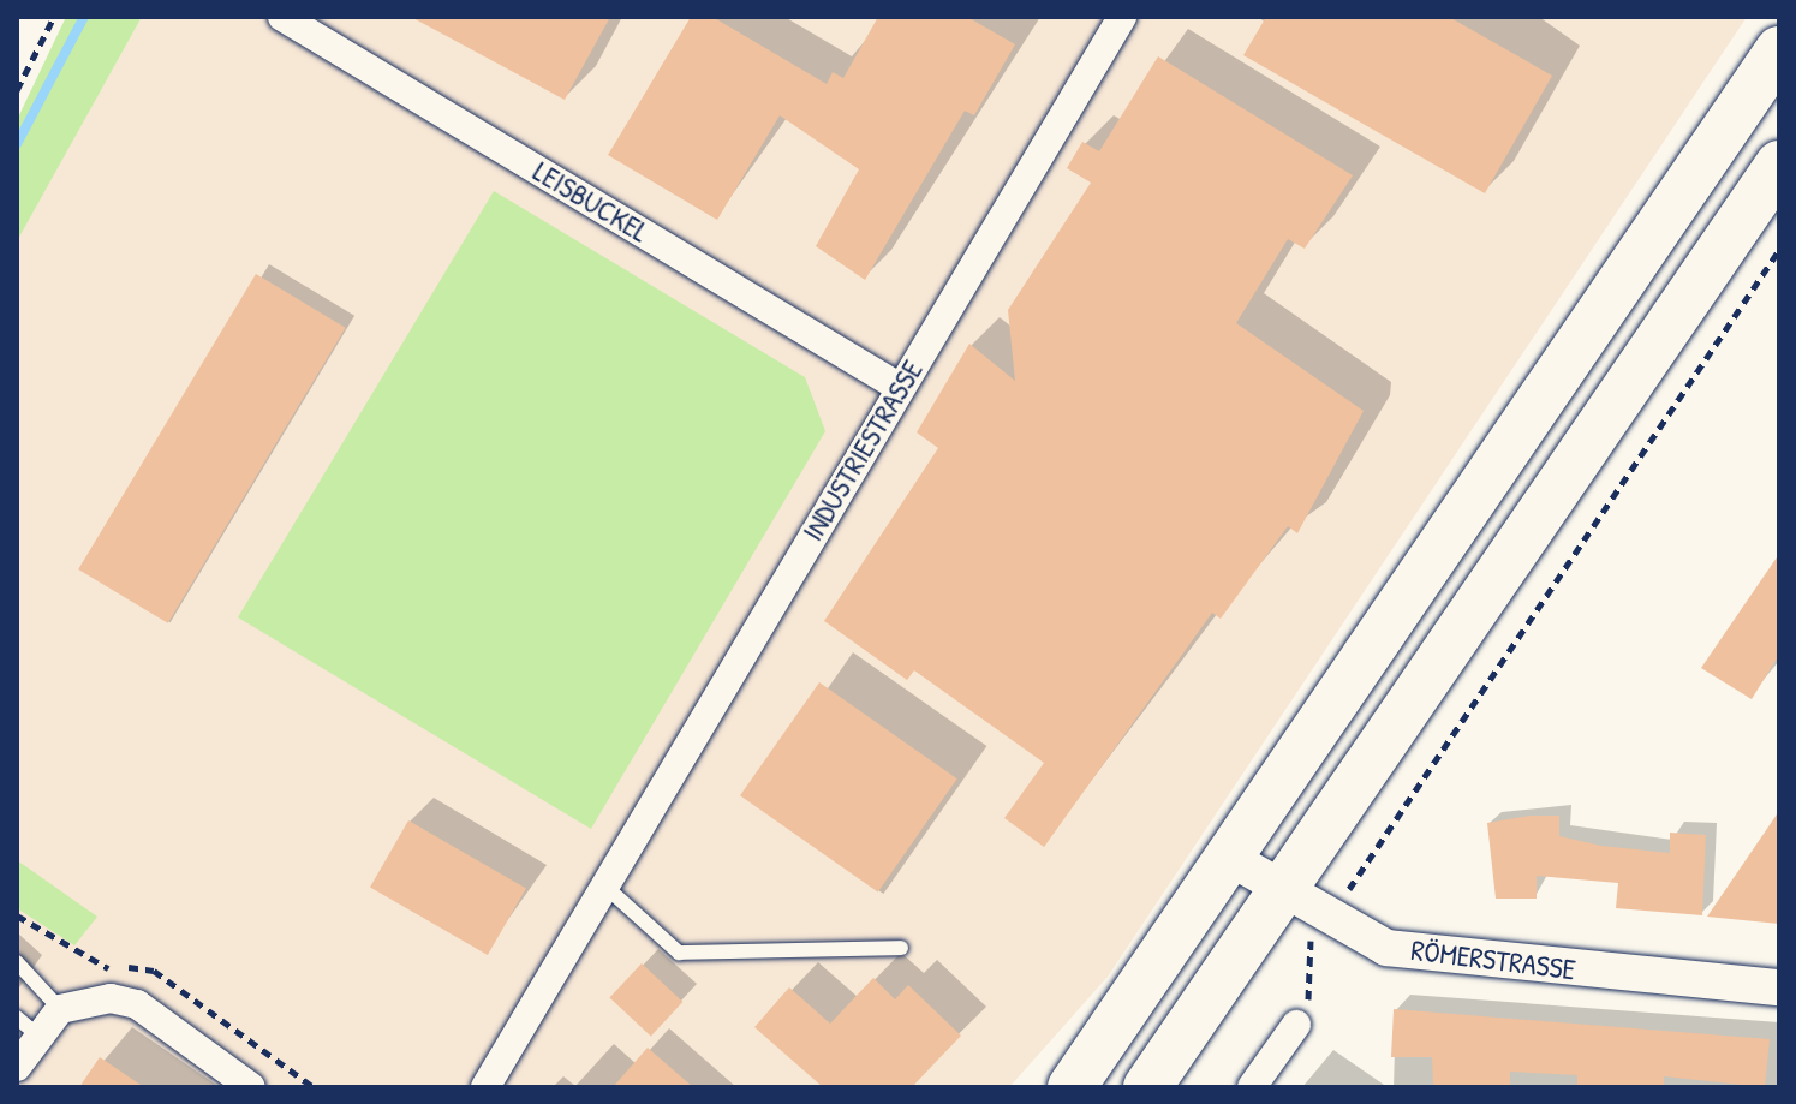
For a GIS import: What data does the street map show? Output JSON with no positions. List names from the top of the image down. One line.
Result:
{"streets":{"street":["LEISBUCKEL","INDUSTRIESTRASSE","RÖMERSTRASSE"]},"crossings":[["LEISBUCKEL","INDUSTRIESTRASSE"]]}
